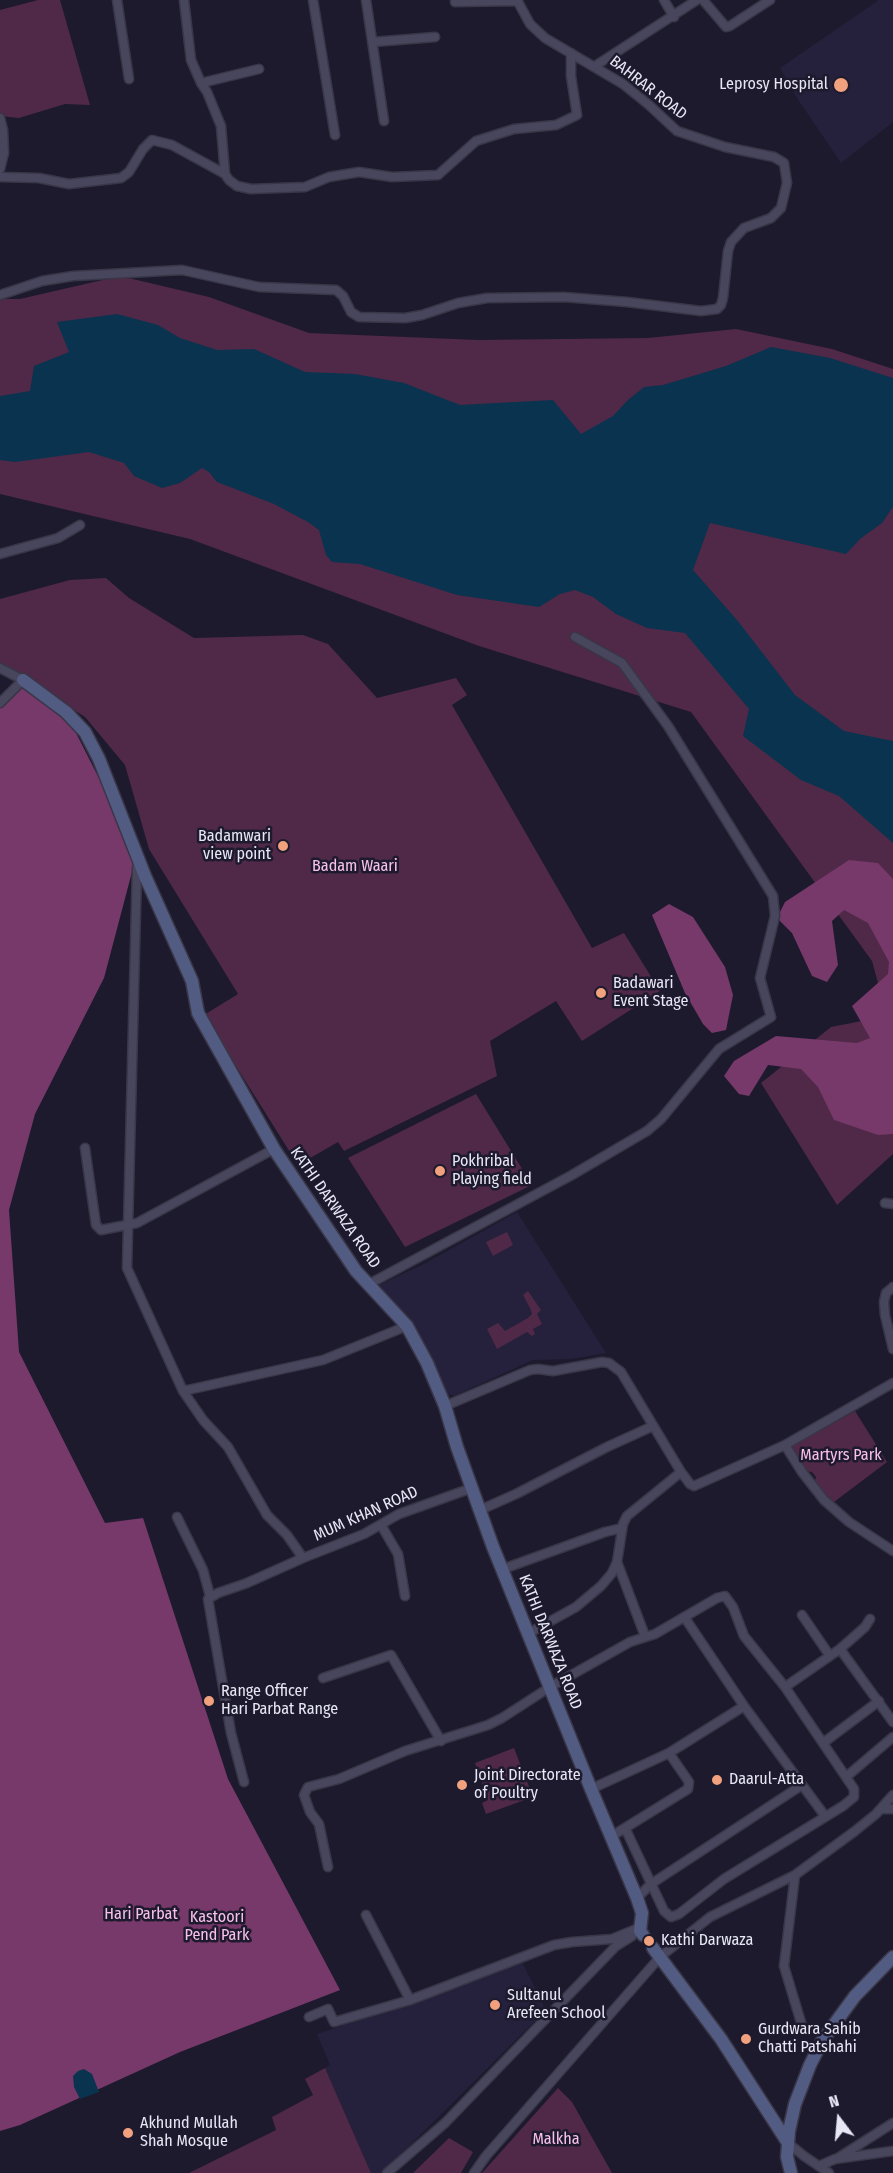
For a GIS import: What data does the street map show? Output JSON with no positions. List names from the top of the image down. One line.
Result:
{"streets":{"street":["BAHRAR ROAD","KATHI DARWAZA ROAD","MUM KHAN ROAD"]},"crossings":[["KATHI DARWAZA ROAD","MUM KHAN ROAD"]],"parks":["Badam Waari","Martyrs Park","Hari Parbat","Kastoori Pend Park","Malkha"],"places":["Leprosy Hospital","Badamwari view point","Badawari Event Stage","Pokhribal Playing field","Range Officer Hari Parbat Range","Daarul-Atta","Joint Directorate of Poultry","Kathi Darwaza","Sultanul Arefeen School","Gurdwara Sahib Chatti Patshahi","Akhund Mullah Shah Mosque"],"north":"top"}
